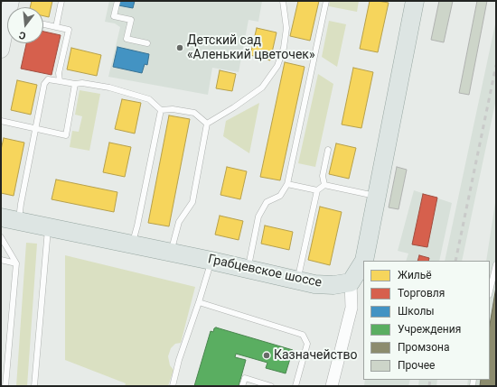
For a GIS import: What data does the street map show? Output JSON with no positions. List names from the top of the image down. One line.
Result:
{"streets":{"main road":["Грабцевское шоссе"]},"places":["Детский сад «Аленький цветочек»","Казначейство"],"legend":["Жильё","Торговля","Школы","Учреждения","Промзона","Прочее"],"north":"bottom"}
